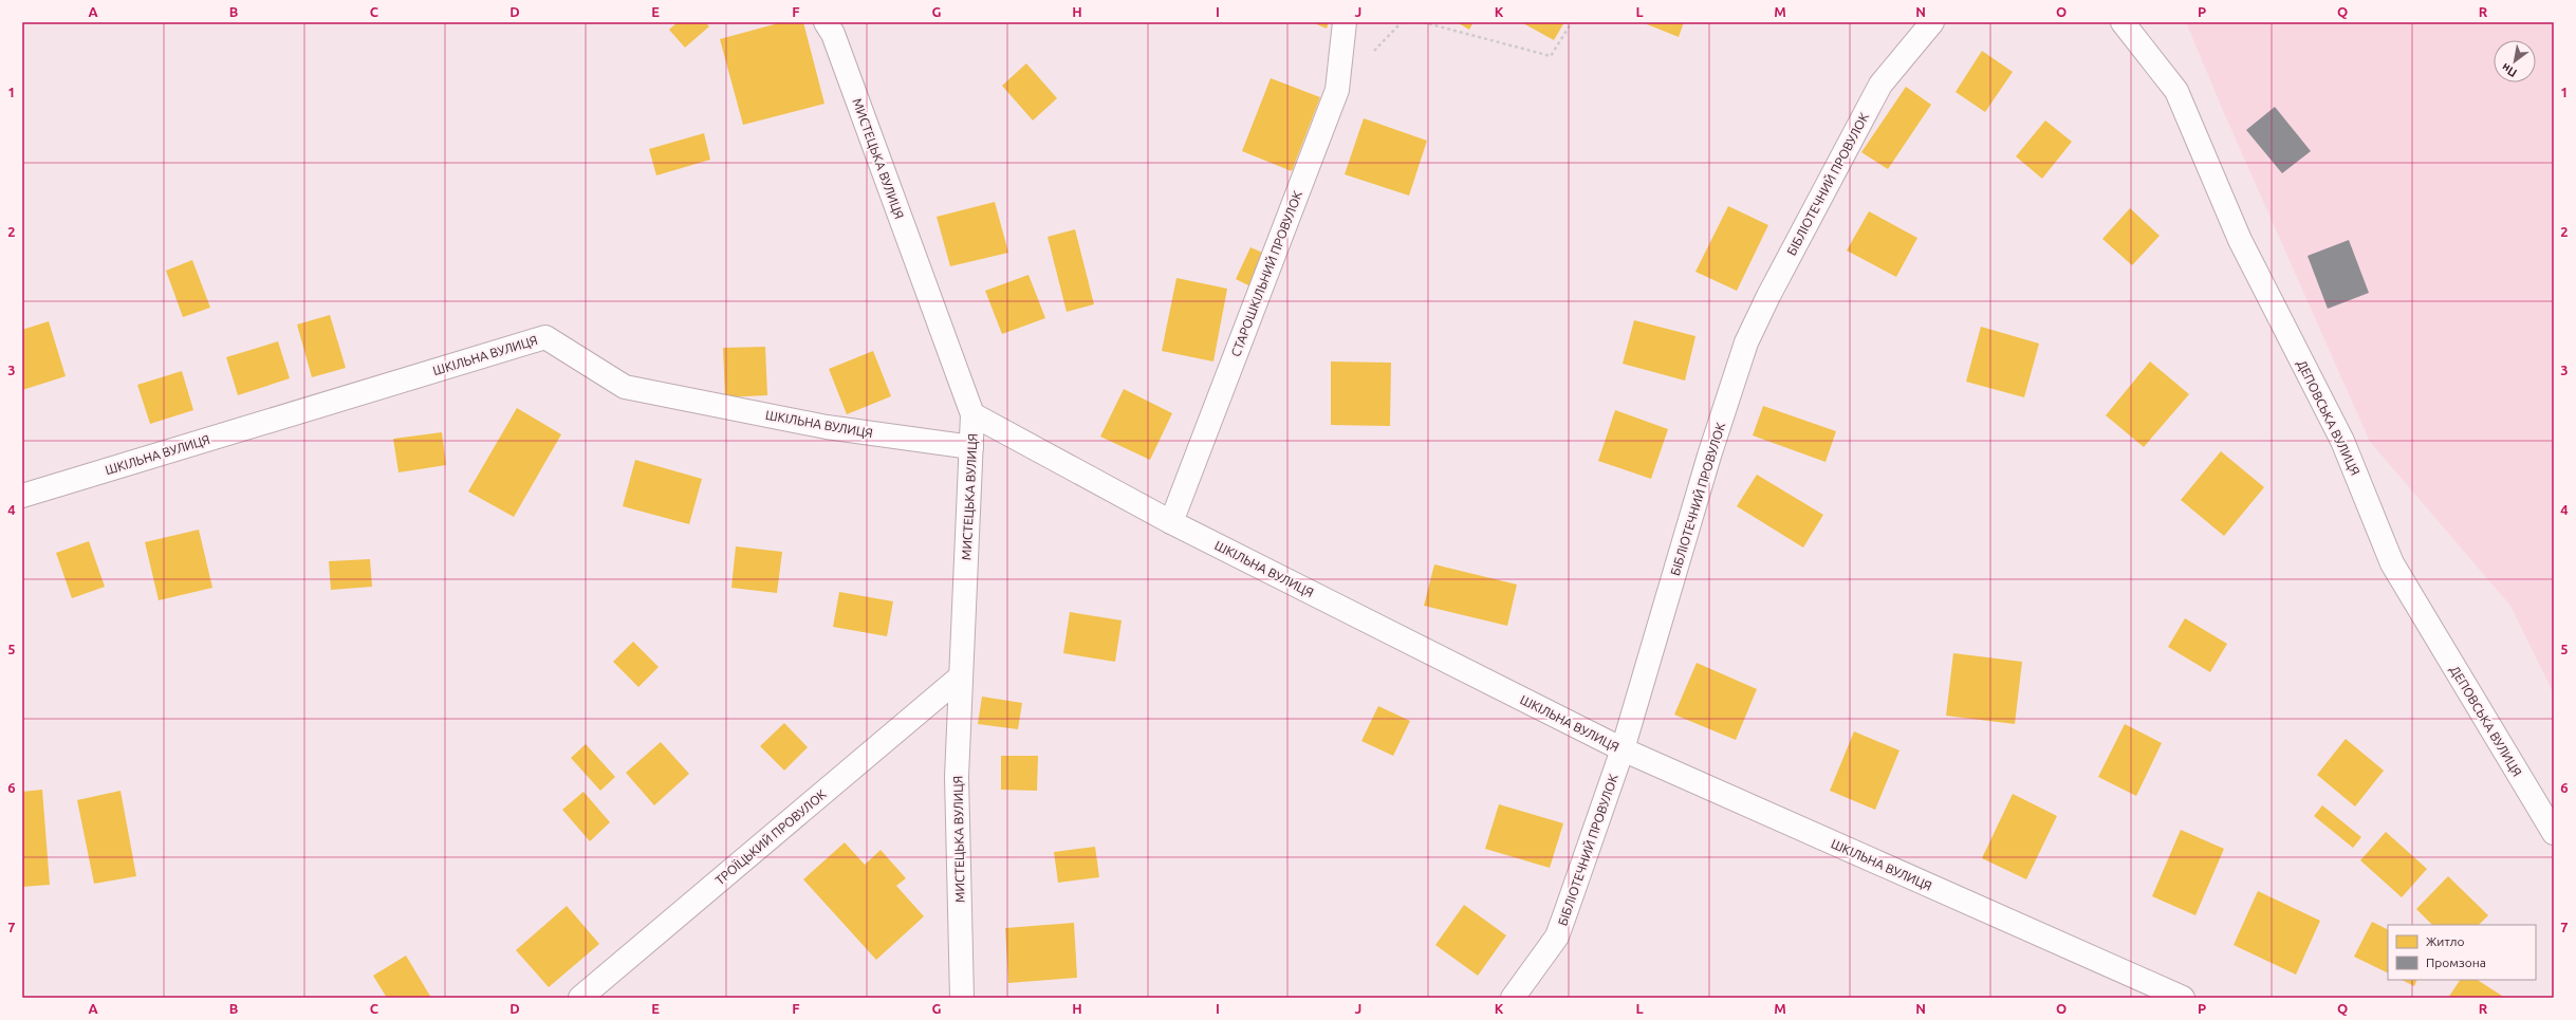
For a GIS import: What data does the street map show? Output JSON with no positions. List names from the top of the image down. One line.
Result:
{"streets":{"street":["МИСТЕЦЬКА ВУЛИЦЯ","БІБЛІОТЕЧНИЙ ПРОВУЛОК","СТАРОШКІЛЬНИЙ ПРОВУЛОК","ШКІЛЬНА ВУЛИЦЯ","ДЕПОВСЬКА ВУЛИЦЯ","ТРОЇЦЬКИЙ ПРОВУЛОК"]},"crossings":[["МИСТЕЦЬКА ВУЛИЦЯ","ШКІЛЬНА ВУЛИЦЯ"],["МИСТЕЦЬКА ВУЛИЦЯ","ТРОЇЦЬКИЙ ПРОВУЛОК"],["БІБЛІОТЕЧНИЙ ПРОВУЛОК","ШКІЛЬНА ВУЛИЦЯ"],["СТАРОШКІЛЬНИЙ ПРОВУЛОК","ШКІЛЬНА ВУЛИЦЯ"]],"legend":["Житло","Промзона"],"north":"bottom left","grid":{"columns":["A","B","C","D","E","F","G","H","I","J","K","L","M","N","O","P","Q","R"],"rows":["1","2","3","4","5","6","7"]}}
